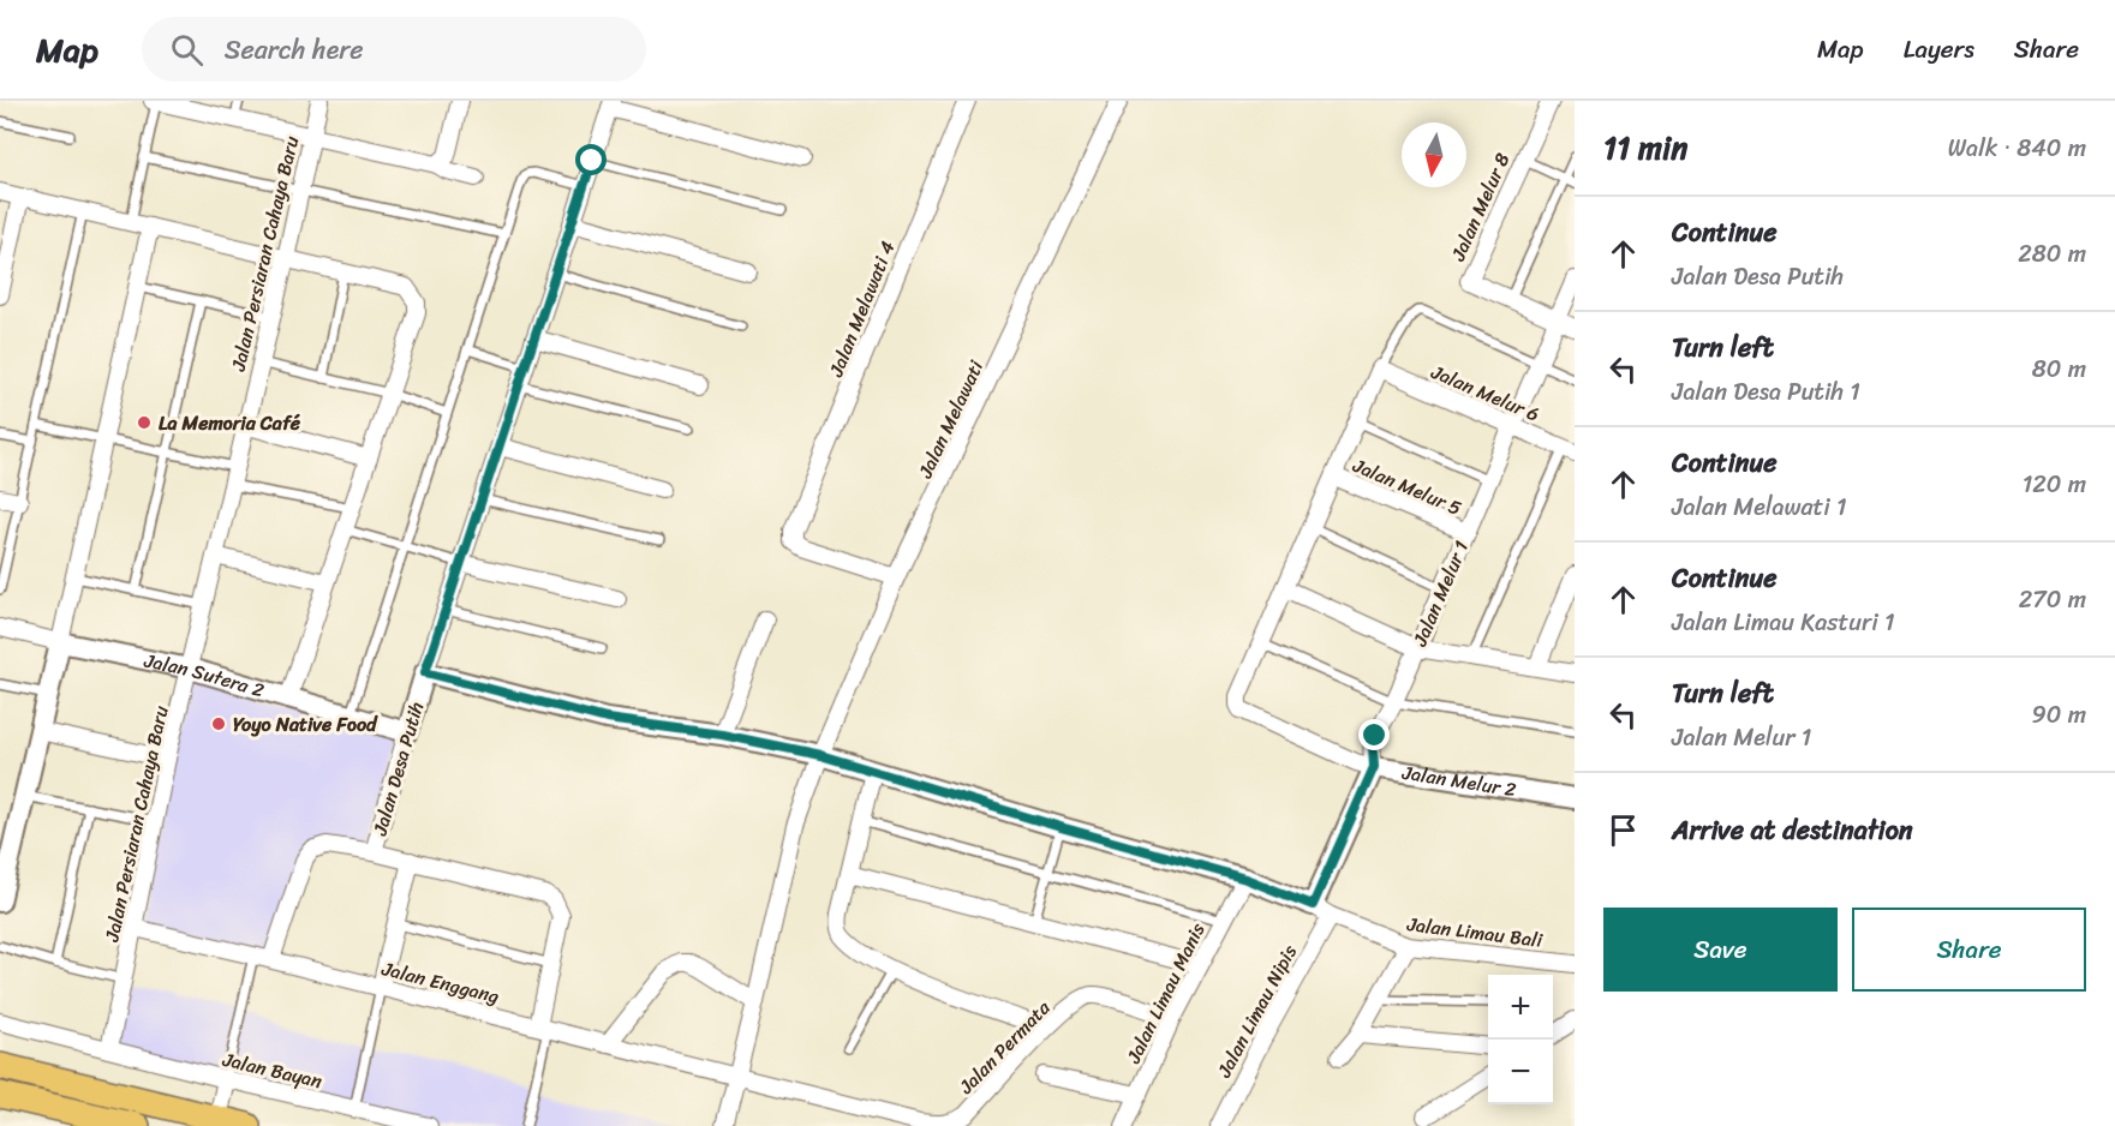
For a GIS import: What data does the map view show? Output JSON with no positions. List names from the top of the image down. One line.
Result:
{"streets":{"street":["Jalan Melur 8","Jalan Persiaran Cahaya Baru","Jalan Melawati 4","Jalan Melur 6","Jalan Melawati","Jalan Melur 5","Jalan Melur 1","Jalan Sutera 2","Jalan Desa Putih","Jalan Melur 2","Jalan Limau Bali","Jalan Enggang","Jalan Limau Manis","Jalan Limau Nipis","Jalan Permata","Jalan Bayan"]},"crossings":[["Jalan Melur 8","Jalan Melur 1"],["Jalan Persiaran Cahaya Baru","Jalan Sutera 2"],["Jalan Persiaran Cahaya Baru","Jalan Enggang"],["Jalan Persiaran Cahaya Baru","Jalan Bayan"],["Jalan Melawati 4","Jalan Melawati"],["Jalan Melur 6","Jalan Melur 1"],["Jalan Melawati","Jalan Enggang"],["Jalan Melawati","Jalan Permata"],["Jalan Melur 5","Jalan Melur 1"],["Jalan Melur 1","Jalan Melur 2"],["Jalan Melur 1","Jalan Limau Bali"],["Jalan Sutera 2","Jalan Desa Putih"],["Jalan Desa Putih","Jalan Enggang"],["Jalan Limau Bali","Jalan Limau Nipis"],["Jalan Enggang","Jalan Permata"],["Jalan Limau Manis","Jalan Permata"]],"places":["La Memoria Café","Yoyo Native Food"],"north":"bottom","page":{"header":"Map","search":"Search here","nav":["Map","Layers","Share"],"heading":["11 min","Walk · 840 m"],"list":[["Continue","Jalan Desa Putih","280 m"],["Turn left","Jalan Desa Putih 1","80 m"],["Continue","Jalan Melawati 1","120 m"],["Continue","Jalan Limau Kasturi 1","270 m"],["Turn left","Jalan Melur 1","90 m"],"Arrive at destination"],"buttons":["Save","Share"],"map_buttons":["+","−"]}}
